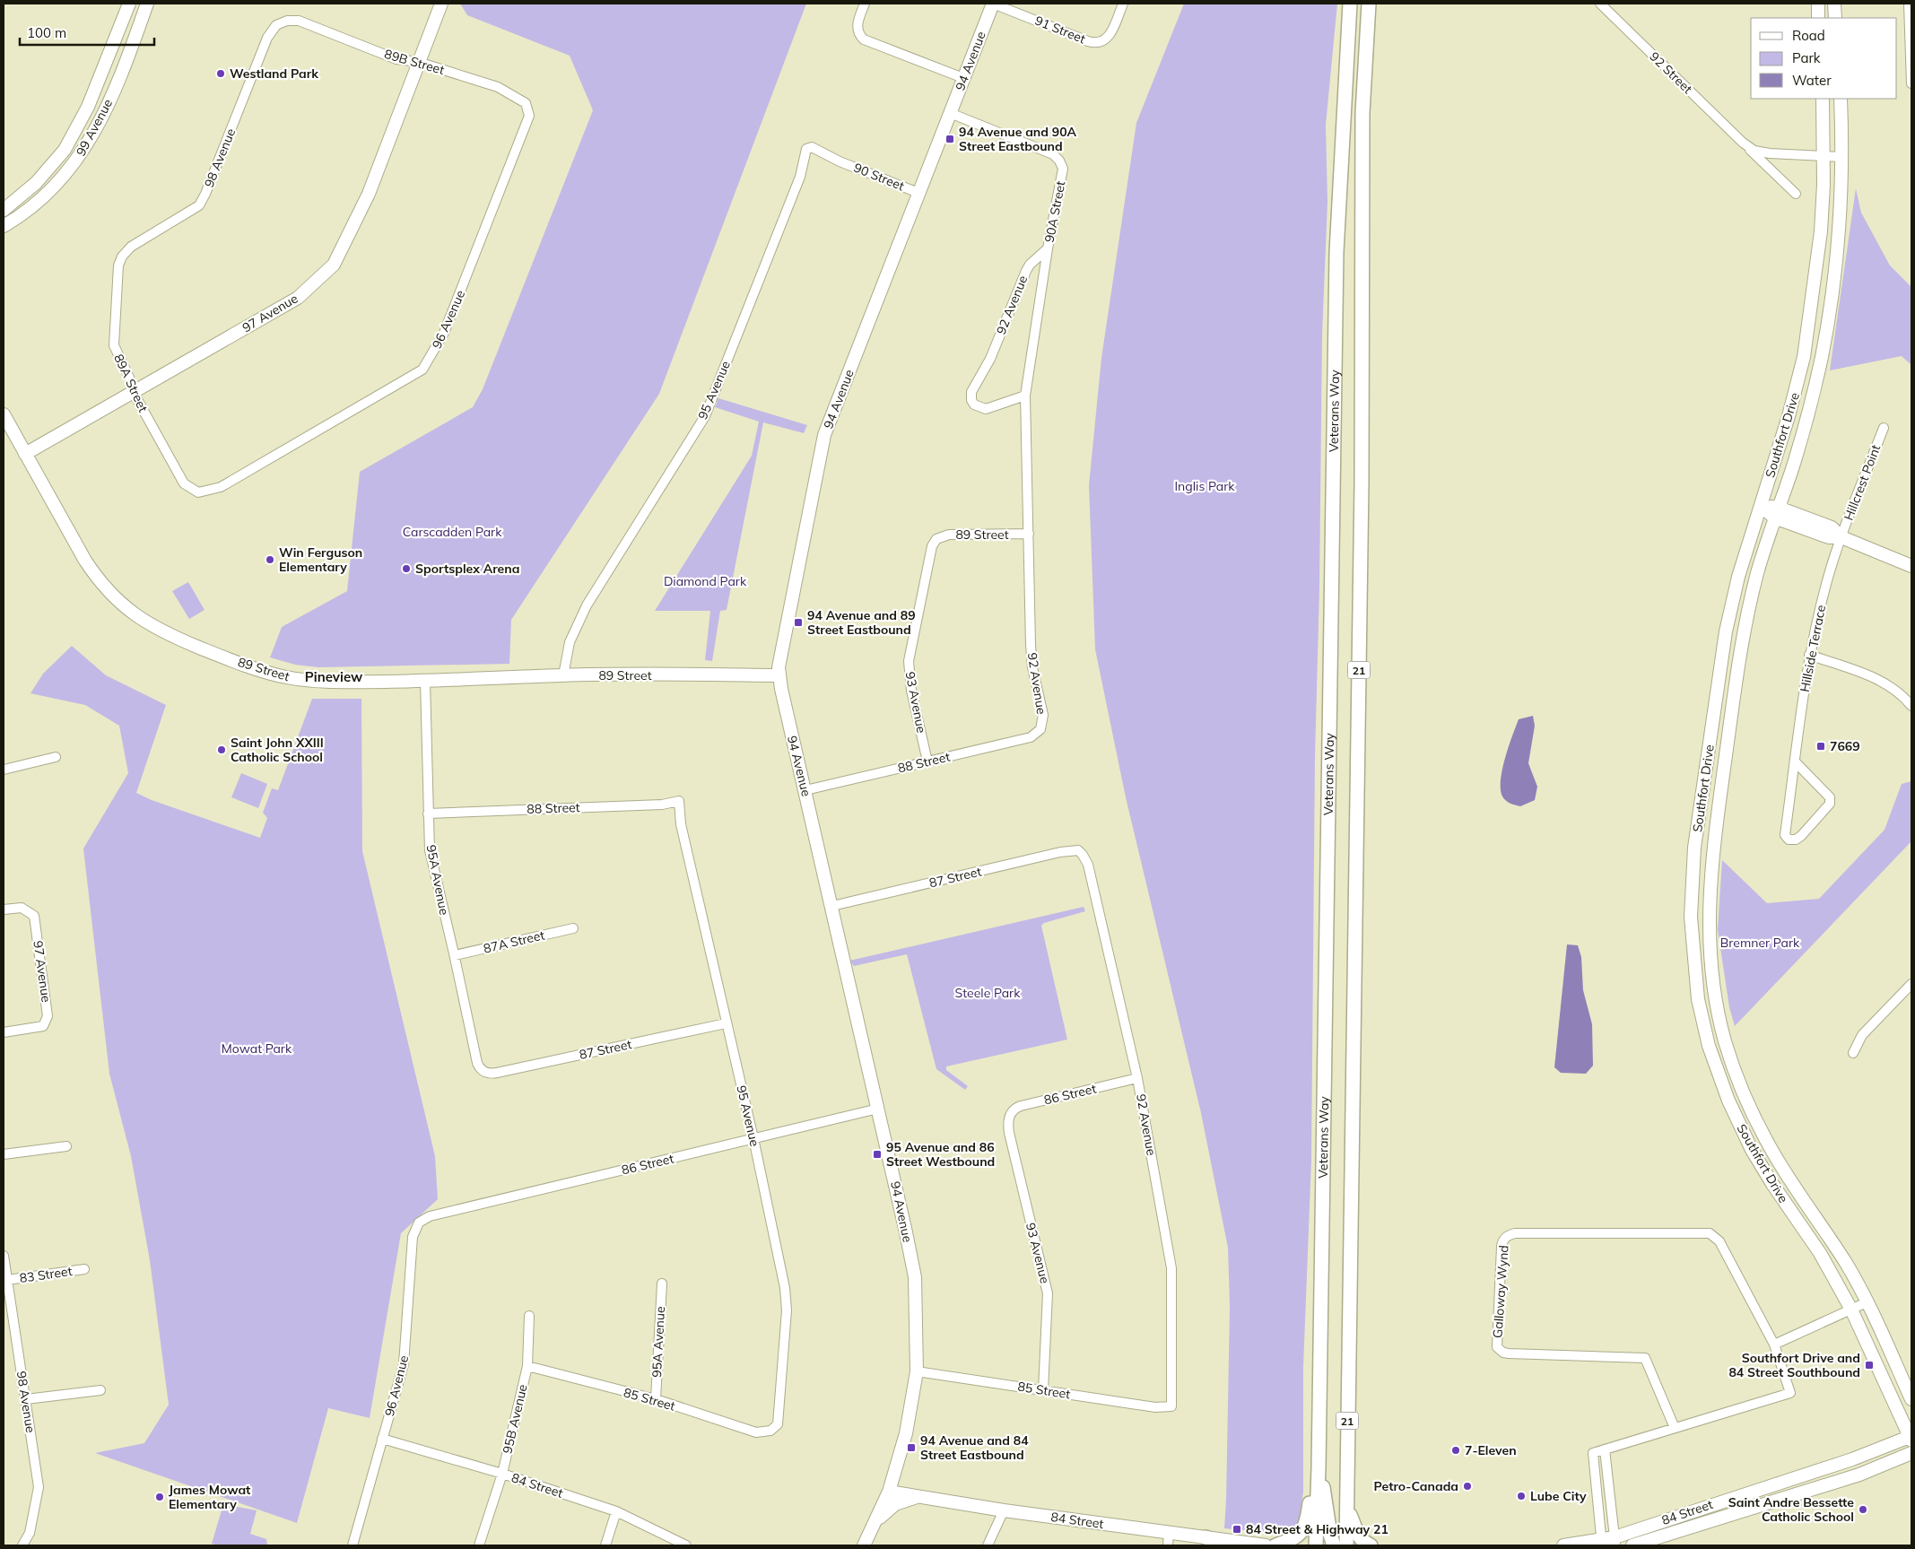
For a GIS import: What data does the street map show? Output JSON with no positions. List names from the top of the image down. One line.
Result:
{"streets":{"main road":["Veterans Way","21"],"street":["91 Street","94 Avenue","89B Street","92 Street","99 Avenue","98 Avenue","90 Street","90A Street","92 Avenue","97 Avenue","96 Avenue","89A Street","95 Avenue","Southfort Drive","Hillcrest Point","89 Street","Hillside Terrace","93 Avenue","88 Street","87 Street","95A Avenue","87A Street","86 Street","83 Street","Galloway Wynd","85 Street","95B Avenue","84 Street"]},"crossings":[["91 Street","94 Avenue"],["94 Avenue","90 Street"],["94 Avenue","90A Street"],["94 Avenue","89 Street"],["94 Avenue","88 Street"],["94 Avenue","87 Street"],["94 Avenue","86 Street"],["94 Avenue","85 Street"],["94 Avenue","84 Street"],["89B Street","98 Avenue"],["89B Street","97 Avenue"],["89B Street","96 Avenue"],["92 Street","Southfort Drive"],["98 Avenue","89A Street"],["98 Avenue","83 Street"],["90 Street","95 Avenue"],["90A Street","92 Avenue"],["92 Avenue","89 Street"],["92 Avenue","88 Street"],["92 Avenue","87 Street"],["92 Avenue","86 Street"],["92 Avenue","85 Street"],["97 Avenue","89A Street"],["97 Avenue","89 Street"],["96 Avenue","89A Street"],["96 Avenue","86 Street"],["96 Avenue","84 Street"],["95 Avenue","89 Street"],["95 Avenue","88 Street"],["95 Avenue","87 Street"],["95 Avenue","86 Street"],["95 Avenue","85 Street"],["Southfort Drive","84 Street"],["Hillcrest Point","Hillside Terrace"],["89 Street","93 Avenue"],["89 Street","95A Avenue"],["93 Avenue","88 Street"],["93 Avenue","86 Street"],["93 Avenue","85 Street"],["88 Street","95A Avenue"],["87 Street","95A Avenue"],["95A Avenue","87A Street"],["95A Avenue","85 Street"],["Galloway Wynd","84 Street"],["85 Street","95B Avenue"],["95B Avenue","84 Street"]],"districts":["Pineview"],"parks":["Inglis Park","Carscadden Park","Diamond Park","Bremner Park","Steele Park","Mowat Park"],"places":{"other":["Westland Park","Win Ferguson Elementary","Sportsplex Arena","Saint John XXIII Catholic School","7-Eleven","Petro-Canada","Lube City","James Mowat Elementary","Saint Andre Bessette Catholic School"],"transit":["94 Avenue and 90A Street Eastbound","94 Avenue and 89 Street Eastbound","7669","95 Avenue and 86 Street Westbound","Southfort Drive and 84 Street Southbound","94 Avenue and 84 Street Eastbound","84 Street & Highway 21"]},"legend":["Road","Park","Water"],"scale_bar":"100 m"}
